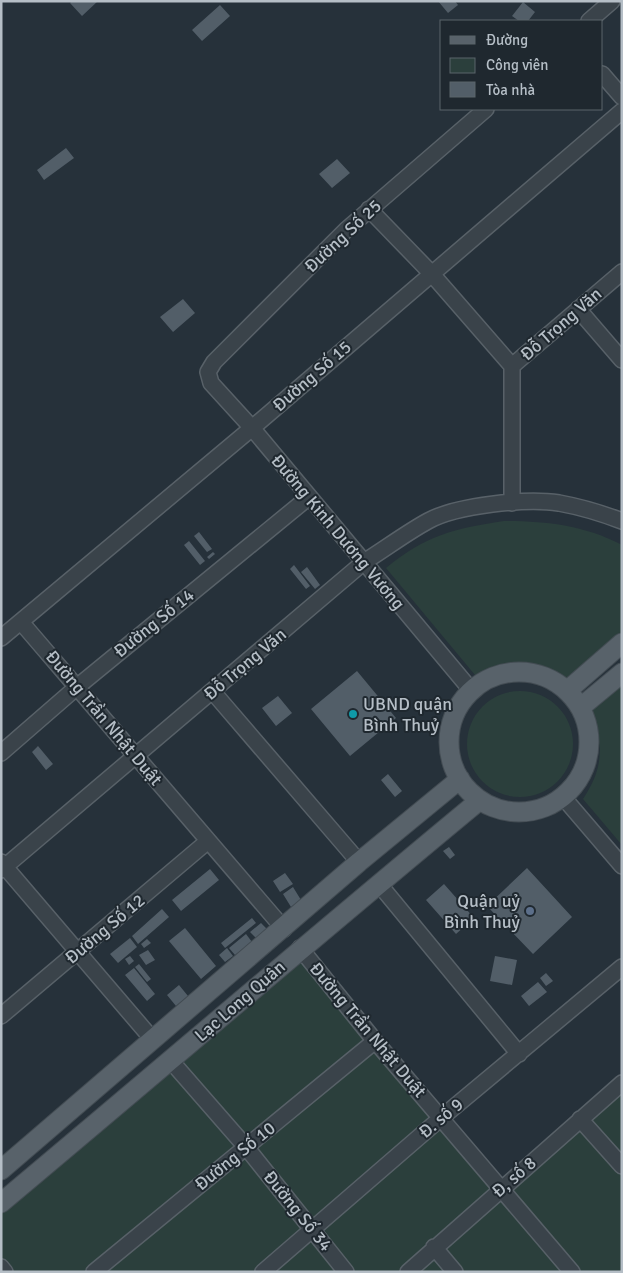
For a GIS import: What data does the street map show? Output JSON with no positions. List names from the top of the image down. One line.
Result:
{"streets":{"main road":["Lạc Long Quân"],"street":["Đường Số 25","Đỗ Trọng Văn","Đường Số 15","Đường Kinh Dương Vương","Đường Số 14","Đường Trần Nhật Duật","Đường Số 12","Đ. số 9","Đường Số 10","Đ, số 8","Đường Số 34"]},"crossings":[["Đường Số 25","Đường Kinh Dương Vương"],["Đỗ Trọng Văn","Đường Kinh Dương Vương"],["Đỗ Trọng Văn","Đường Trần Nhật Duật"],["Đường Số 15","Đường Kinh Dương Vương"],["Đường Số 15","Đường Trần Nhật Duật"],["Đường Kinh Dương Vương","Đường Số 14"],["Đường Kinh Dương Vương","Lạc Long Quân"],["Đường Số 14","Đường Trần Nhật Duật"],["Đường Trần Nhật Duật","Đường Số 12"],["Đường Trần Nhật Duật","Lạc Long Quân"],["Đường Trần Nhật Duật","Đ. số 9"],["Đường Trần Nhật Duật","Đường Số 10"],["Đường Trần Nhật Duật","Đ, số 8"],["Lạc Long Quân","Đường Số 34"],["Đ. số 9","Đường Số 34"],["Đường Số 10","Đường Số 34"]],"places":["UBND quận Bình Thuỷ","Quận uỷ Bình Thuỷ"],"legend":["Đường","Công viên","Tòa nhà"]}
